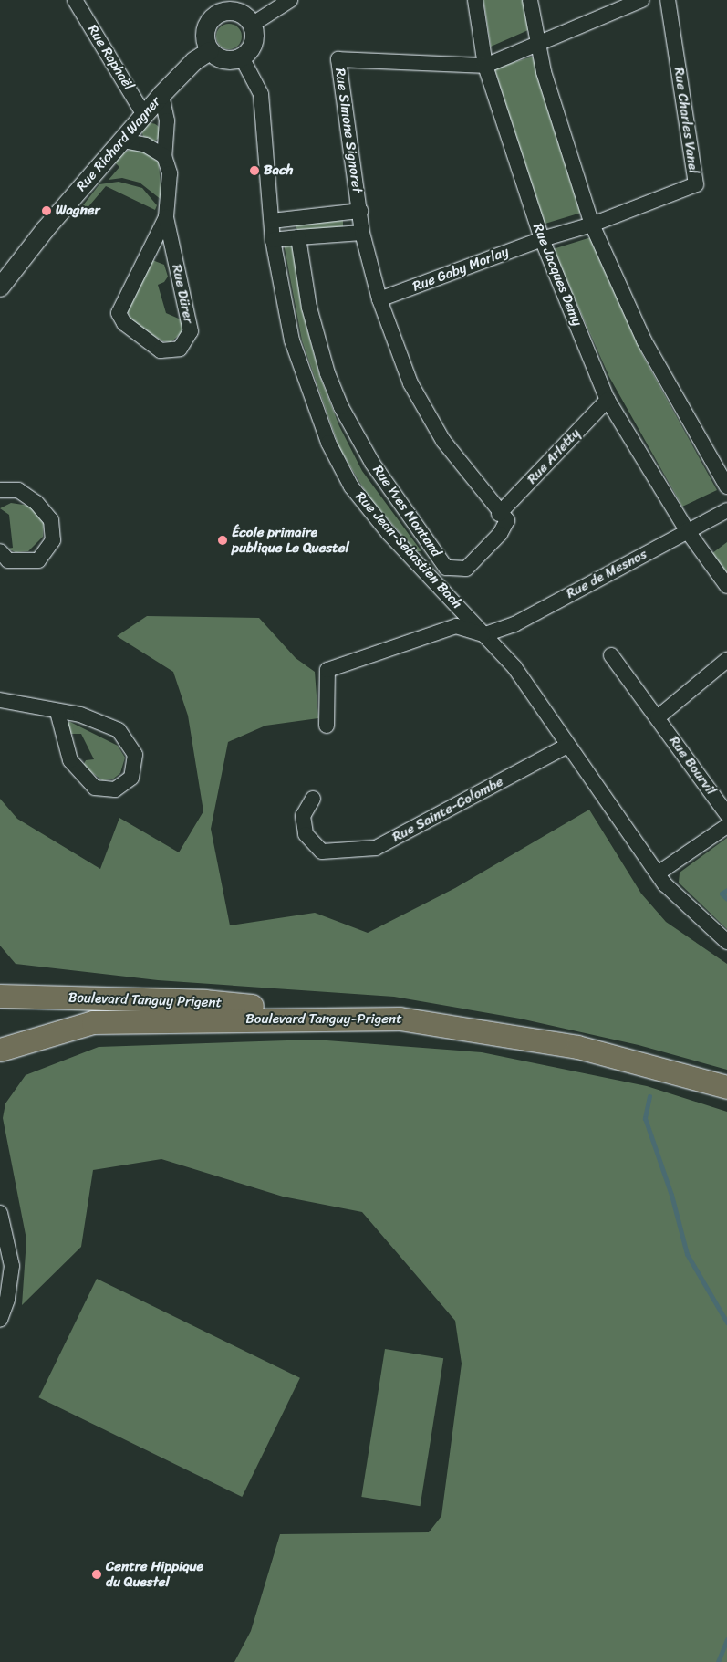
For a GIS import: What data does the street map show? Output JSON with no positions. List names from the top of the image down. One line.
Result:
{"streets":{"main road":["Boulevard Tanguy Prigent","Boulevard Tanguy-Prigent"],"street":["Rue Raphaël","Rue Charles Vanel","Rue Simone Signoret","Rue Richard Wagner","Rue Gaby Morlay","Rue Jacques Demy","Rue Dürer","Rue Arletty","Rue Yves Montand","Rue Jean-Sebastien Bach","Rue de Mesnos","Rue Bourvil","Rue Sainte-Colombe"]},"crossings":[["Rue Raphaël","Rue Richard Wagner"],["Rue Charles Vanel","Rue Gaby Morlay"],["Rue Simone Signoret","Rue Jacques Demy"],["Rue Simone Signoret","Rue Jean-Sebastien Bach"],["Rue Richard Wagner","Rue Dürer"],["Rue Richard Wagner","Rue Jean-Sebastien Bach"],["Rue Gaby Morlay","Rue Jacques Demy"],["Rue Jacques Demy","Rue Arletty"],["Rue Jacques Demy","Rue de Mesnos"],["Rue Arletty","Rue Yves Montand"],["Rue Jean-Sebastien Bach","Rue de Mesnos"],["Rue Jean-Sebastien Bach","Rue Sainte-Colombe"],["Boulevard Tanguy Prigent","Boulevard Tanguy-Prigent"]],"places":["Bach","Wagner","École primaire publique Le Questel","Centre Hippique du Questel"]}
